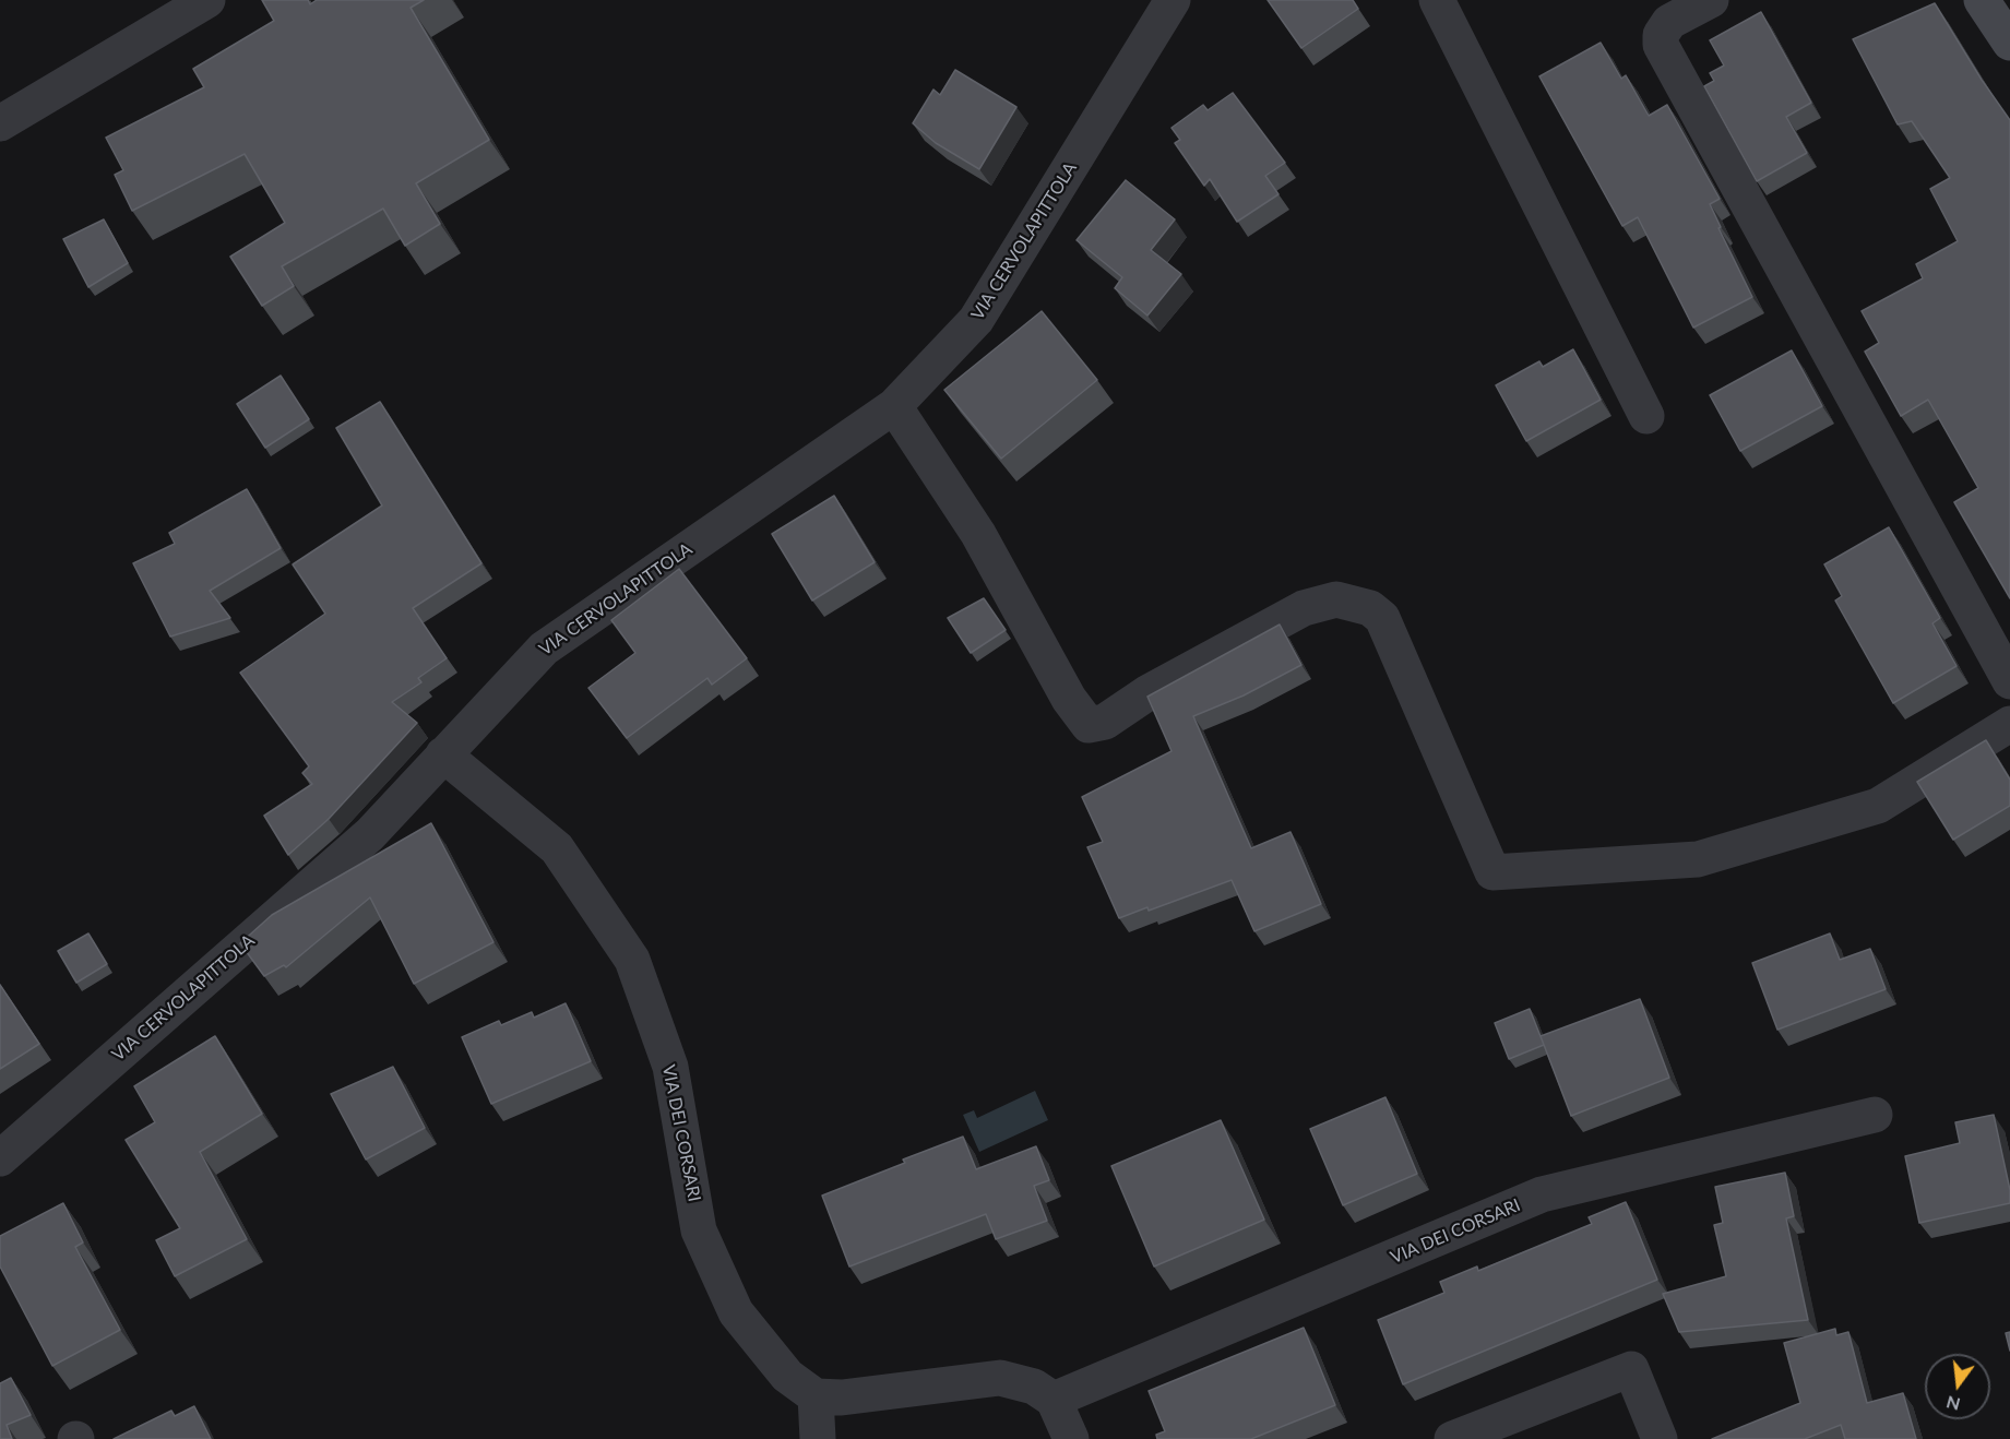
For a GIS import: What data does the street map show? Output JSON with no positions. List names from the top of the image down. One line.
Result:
{"streets":{"street":["VIA CERVOLAPITTOLA","VIA DEI CORSARI"]},"crossings":[["VIA CERVOLAPITTOLA","VIA DEI CORSARI"]],"north":"bottom"}
